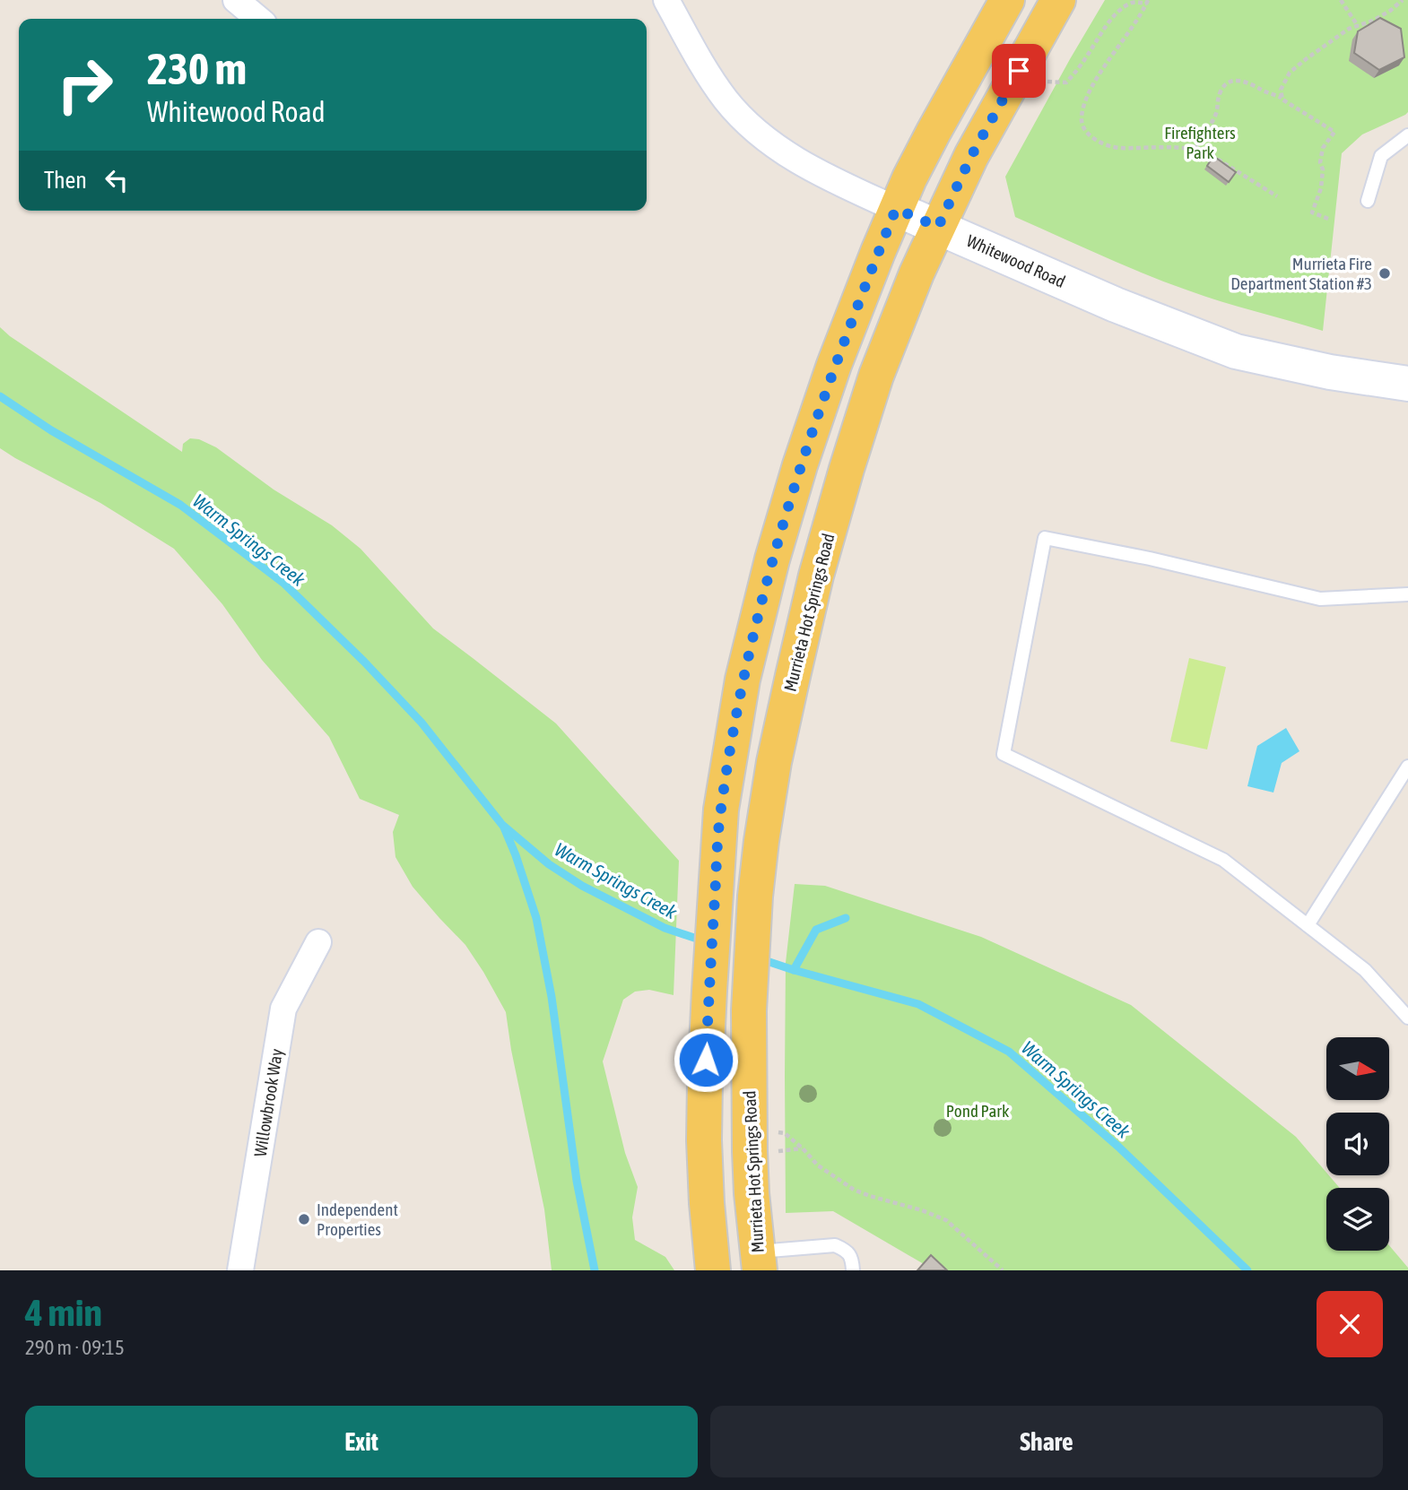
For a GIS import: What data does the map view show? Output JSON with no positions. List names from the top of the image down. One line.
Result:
{"streets":{"main road":["Whitewood Road","Murrieta Hot Springs Road"],"street":["Willowbrook Way"]},"crossings":[["Whitewood Road","Murrieta Hot Springs Road"]],"water":["Warm Springs Creek"],"parks":["Firefighters Park","Pond Park"],"places":["Murrieta Fire Department Station #3","Independent Properties"],"north":"right","page":{"turn":["230 m","Whitewood Road"],"then":"Then","heading":["4 min","290 m · 09:15"],"buttons":["Exit","Share"]}}
